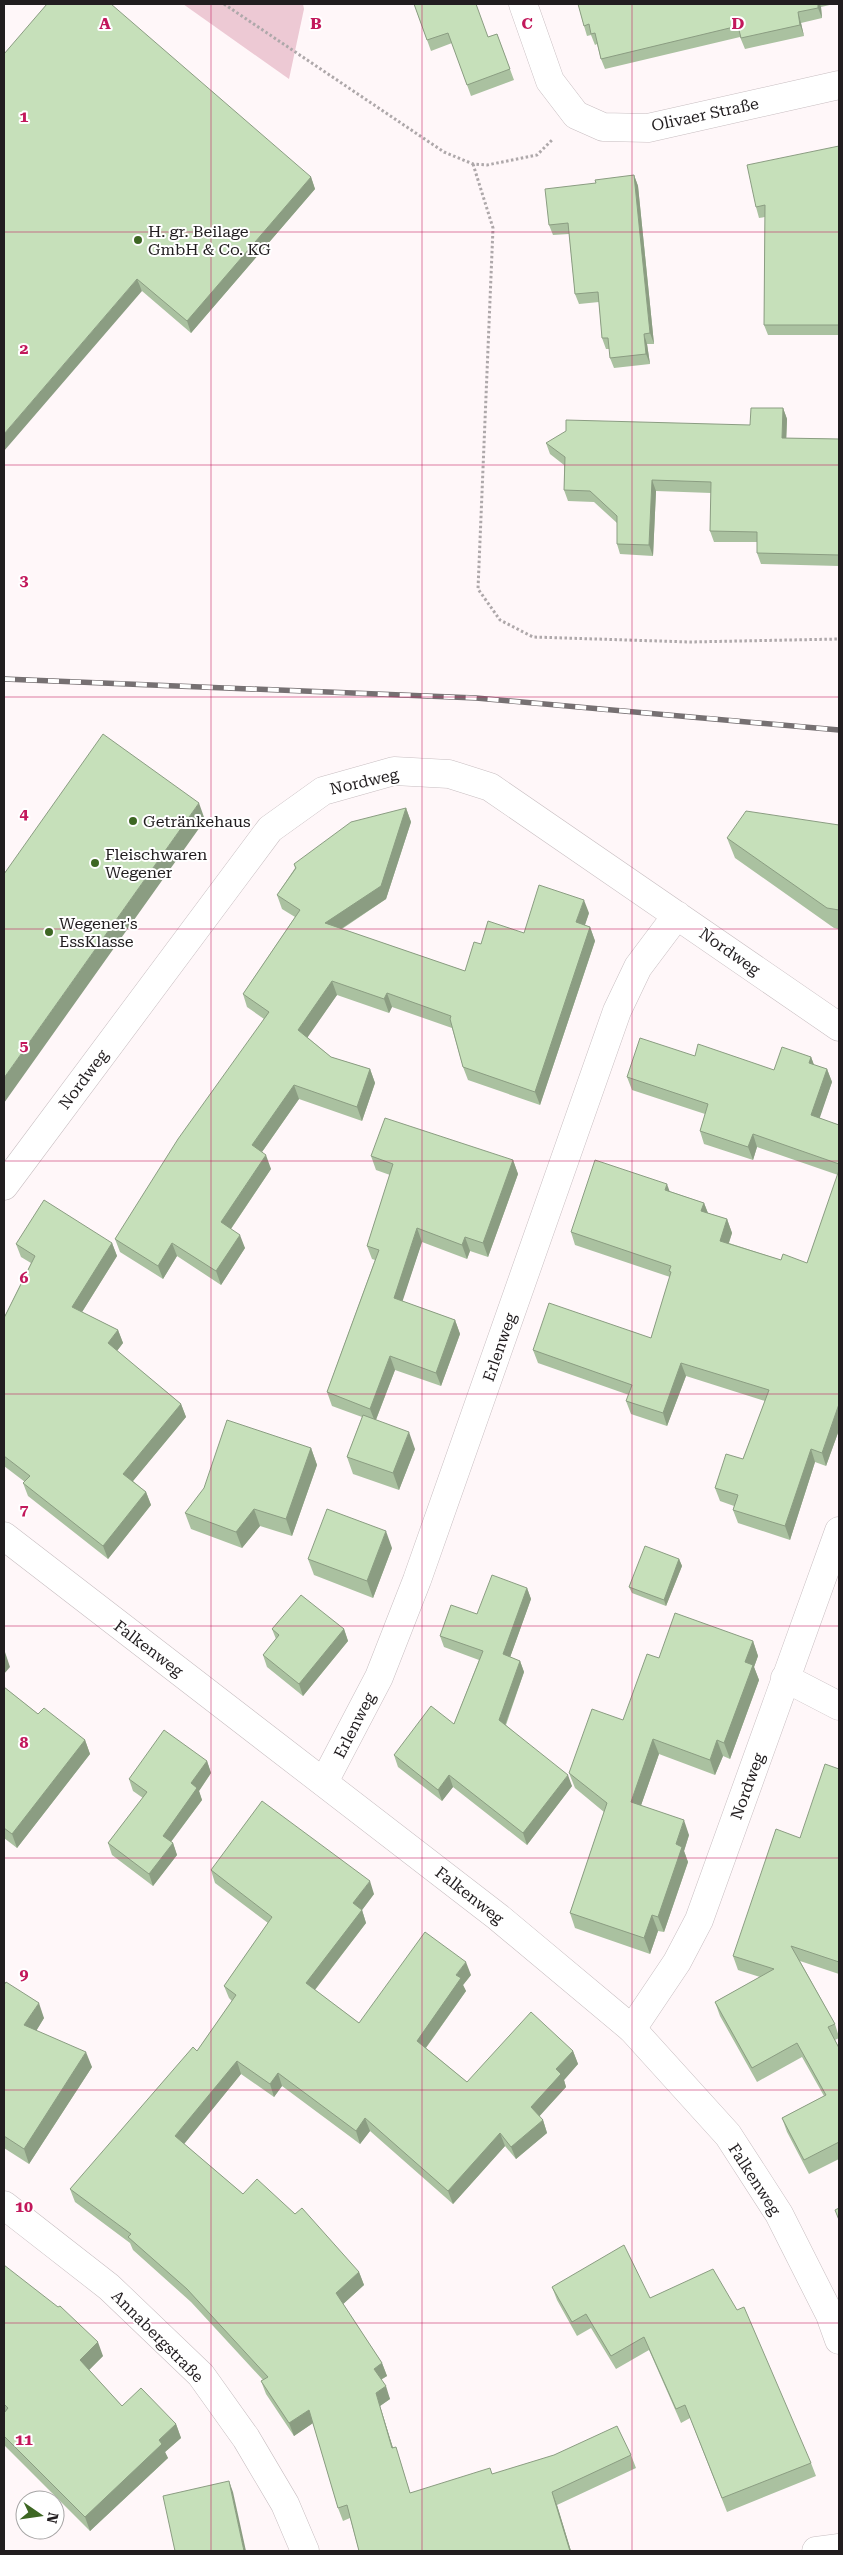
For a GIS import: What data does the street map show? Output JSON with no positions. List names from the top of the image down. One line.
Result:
{"streets":{"street":["Olivaer Straße","Nordweg","Erlenweg","Falkenweg","Annabergstraße"]},"crossings":[["Nordweg","Erlenweg"],["Nordweg","Falkenweg"],["Erlenweg","Falkenweg"]],"places":["H. gr. Beilage GmbH & Co. KG","Getränkehaus","Fleischwaren Wegener","Wegener's EssKlasse"],"north":"right","grid":{"columns":["A","B","C","D"],"rows":["1","2","3","4","5","6","7","8","9","10","11"]}}
